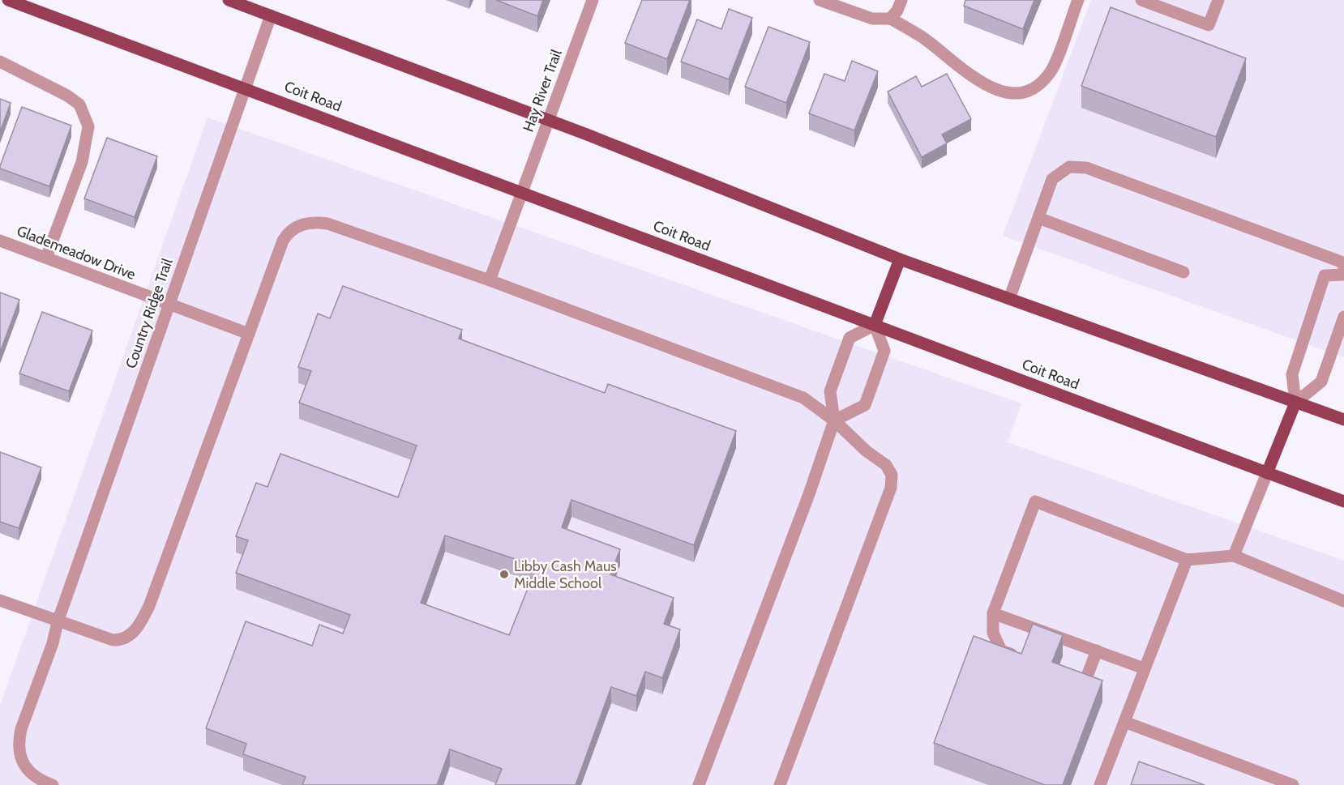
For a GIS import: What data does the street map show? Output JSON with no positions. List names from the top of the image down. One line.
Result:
{"streets":{"main road":["Coit Road"],"street":["Hay River Trail","Glademeadow Drive","Country Ridge Trail"]},"crossings":[["Hay River Trail","Coit Road"],["Coit Road","Country Ridge Trail"],["Glademeadow Drive","Country Ridge Trail"]],"places":["Libby Cash Maus Middle School"]}
